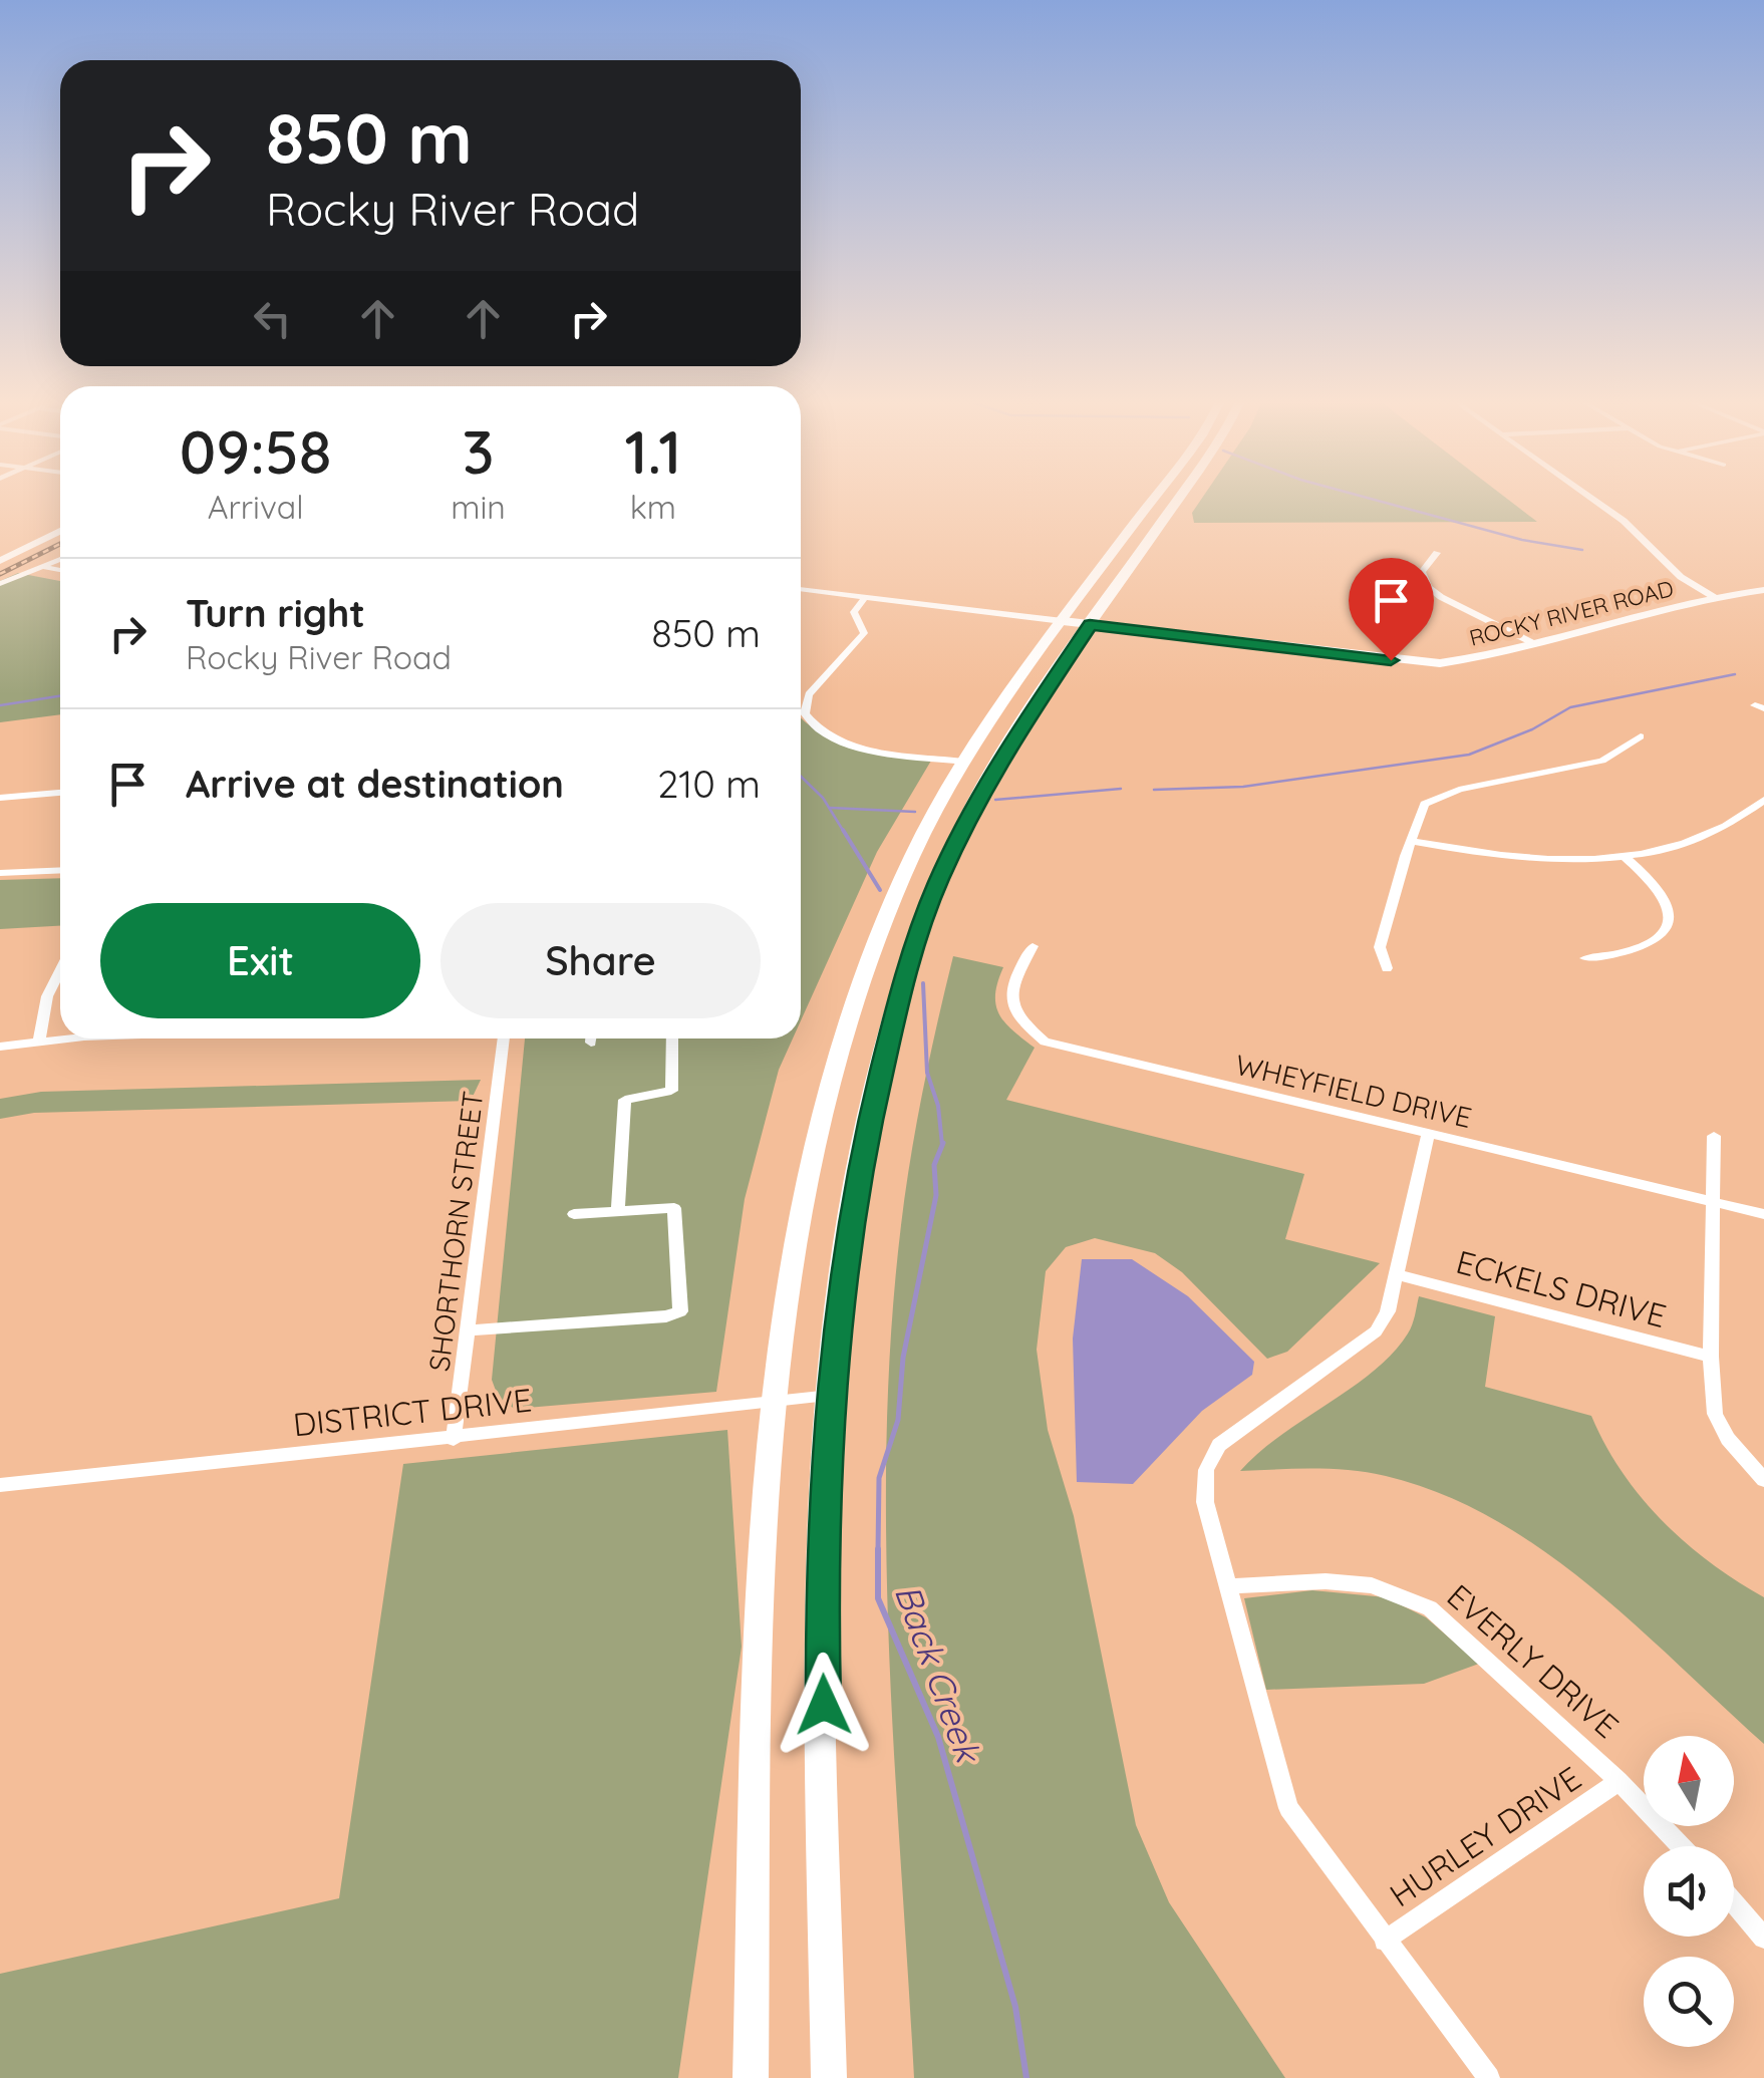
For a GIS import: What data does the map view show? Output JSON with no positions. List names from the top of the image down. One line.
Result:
{"streets":{"street":["ROCKY RIVER ROAD","WHEYFIELD DRIVE","SHORTHORN STREET","ECKELS DRIVE","DISTRICT DRIVE","EVERLY DRIVE","HURLEY DRIVE"]},"crossings":[["SHORTHORN STREET","DISTRICT DRIVE"],["EVERLY DRIVE","HURLEY DRIVE"]],"water":["Back Creek"],"north":"top","page":{"turn":["850 m","Rocky River Road"],"eta":["09:58","Arrival","3","min","1.1","km"],"list":[{"name":"Turn right","note":"Rocky River Road","value":"850 m"},{"name":"Arrive at destination","value":"210 m"}],"buttons":["Exit","Share"]}}
